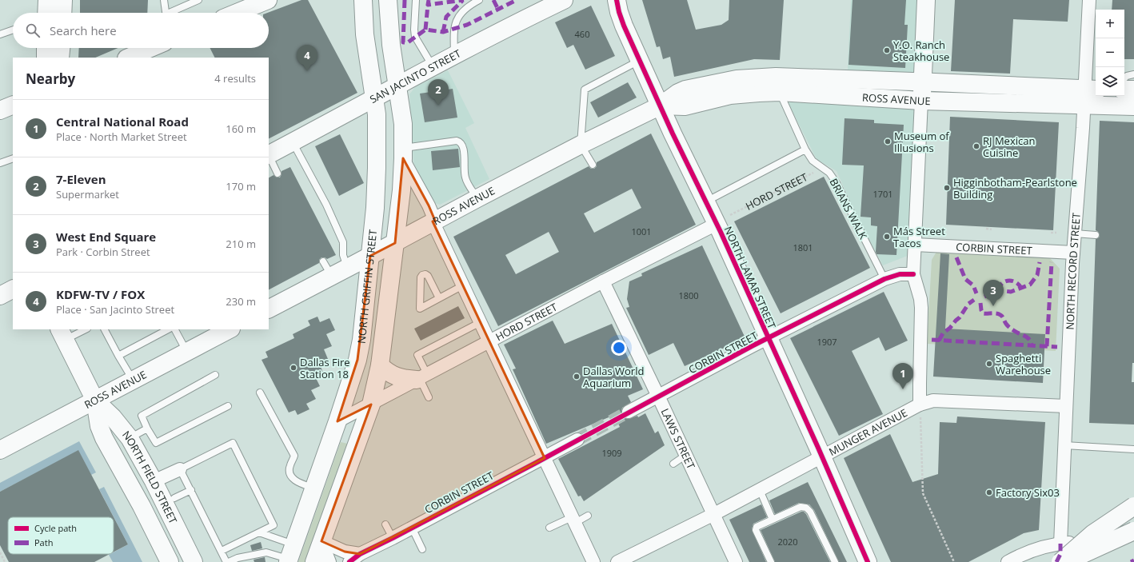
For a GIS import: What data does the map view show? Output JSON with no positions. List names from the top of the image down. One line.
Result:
{"streets":{"main road":["SAN JACINTO STREET","ROSS AVENUE","NORTH LAMAR STREET","NORTH GRIFFIN STREET","NORTH FIELD STREET"],"street":["HORD STREET","CORBIN STREET","NORTH RECORD STREET","MUNGER AVENUE","LAWS STREET"],"lane":["BRIANS WALK"]},"crossings":[["SAN JACINTO STREET","NORTH GRIFFIN STREET"],["ROSS AVENUE","BRIANS WALK"],["ROSS AVENUE","NORTH RECORD STREET"],["ROSS AVENUE","NORTH LAMAR STREET"],["ROSS AVENUE","NORTH GRIFFIN STREET"],["ROSS AVENUE","NORTH FIELD STREET"],["HORD STREET","BRIANS WALK"],["HORD STREET","NORTH LAMAR STREET"],["HORD STREET","NORTH GRIFFIN STREET"],["HORD STREET","LAWS STREET"],["BRIANS WALK","CORBIN STREET"],["CORBIN STREET","NORTH RECORD STREET"],["CORBIN STREET","NORTH LAMAR STREET"],["CORBIN STREET","LAWS STREET"],["NORTH RECORD STREET","MUNGER AVENUE"],["NORTH LAMAR STREET","MUNGER AVENUE"],["MUNGER AVENUE","LAWS STREET"]],"places":["Y.O. Ranch Steakhouse","Museum of Illusions","RJ Mexican Cuisine","Higginbotham-Pearlstone Building","Más Street Tacos","Spaghetti Warehouse","Dallas Fire Station 18","Dallas World Aquarium","Factory Six03"],"house_numbers":["460","1701","1001","1801","1800","1907","1909","2020"],"legend":["Cycle path","Path"],"page":{"map_buttons":["+","−"],"search":"Search here","pins":["4","2","3","1"],"heading":["Nearby","4 results"],"list":[{"mark":"1","name":"Central National Road","note":"Place · North Market Street","value":"160 m"},{"mark":"2","name":"7-Eleven","note":"Supermarket","value":"170 m"},{"mark":"3","name":"West End Square","note":"Park · Corbin Street","value":"210 m"},{"mark":"4","name":"KDFW-TV / FOX","note":"Place · San Jacinto Street","value":"230 m"}]}}
